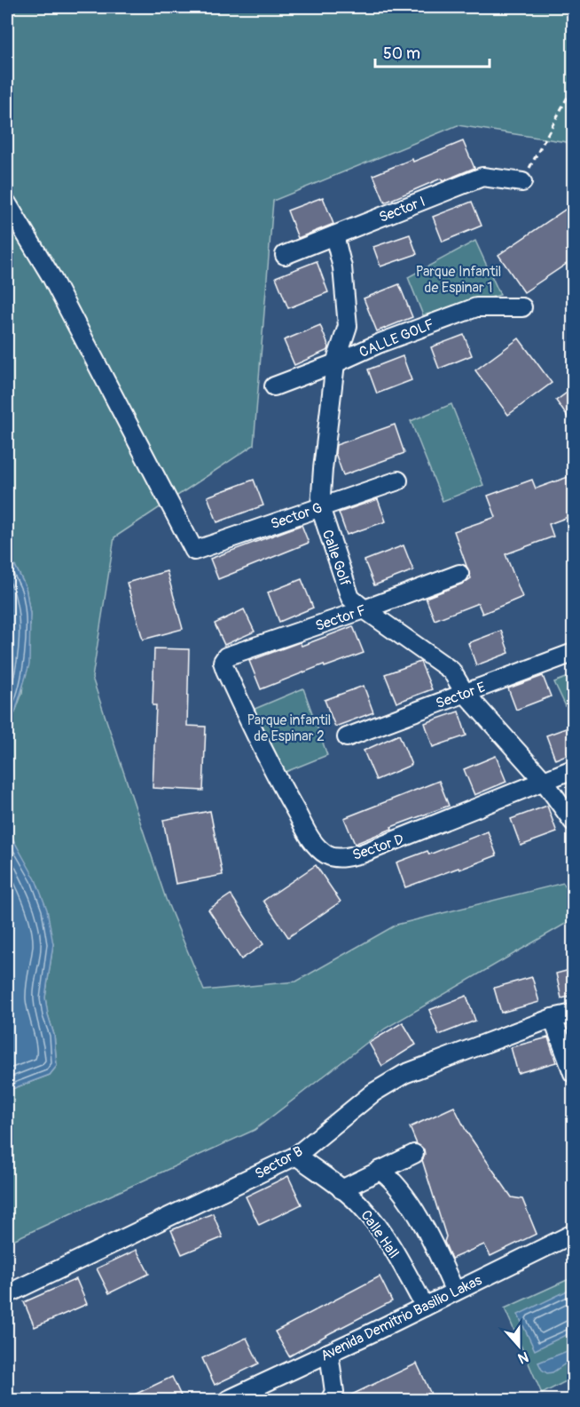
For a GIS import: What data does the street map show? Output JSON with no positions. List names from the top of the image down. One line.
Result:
{"streets":{"street":["Sector I","CALLE GOLF","Sector G","Calle Golf","Sector F","Sector E","Sector D","Sector B","Calle Hall","Avenida Demitrio Basilio Lakas"]},"crossings":[["Sector I","Calle Golf"],["CALLE GOLF","Calle Golf"],["Sector G","Calle Golf"],["Calle Golf","Sector F"],["Calle Golf","Sector E"],["Calle Golf","Sector D"],["Sector F","Sector D"],["Sector B","Calle Hall"],["Calle Hall","Avenida Demitrio Basilio Lakas"]],"parks":["Parque Infantil de Espinar 1","Parque infantil de Espinar 2"],"scale_bar":"50 m","north":"bottom"}
